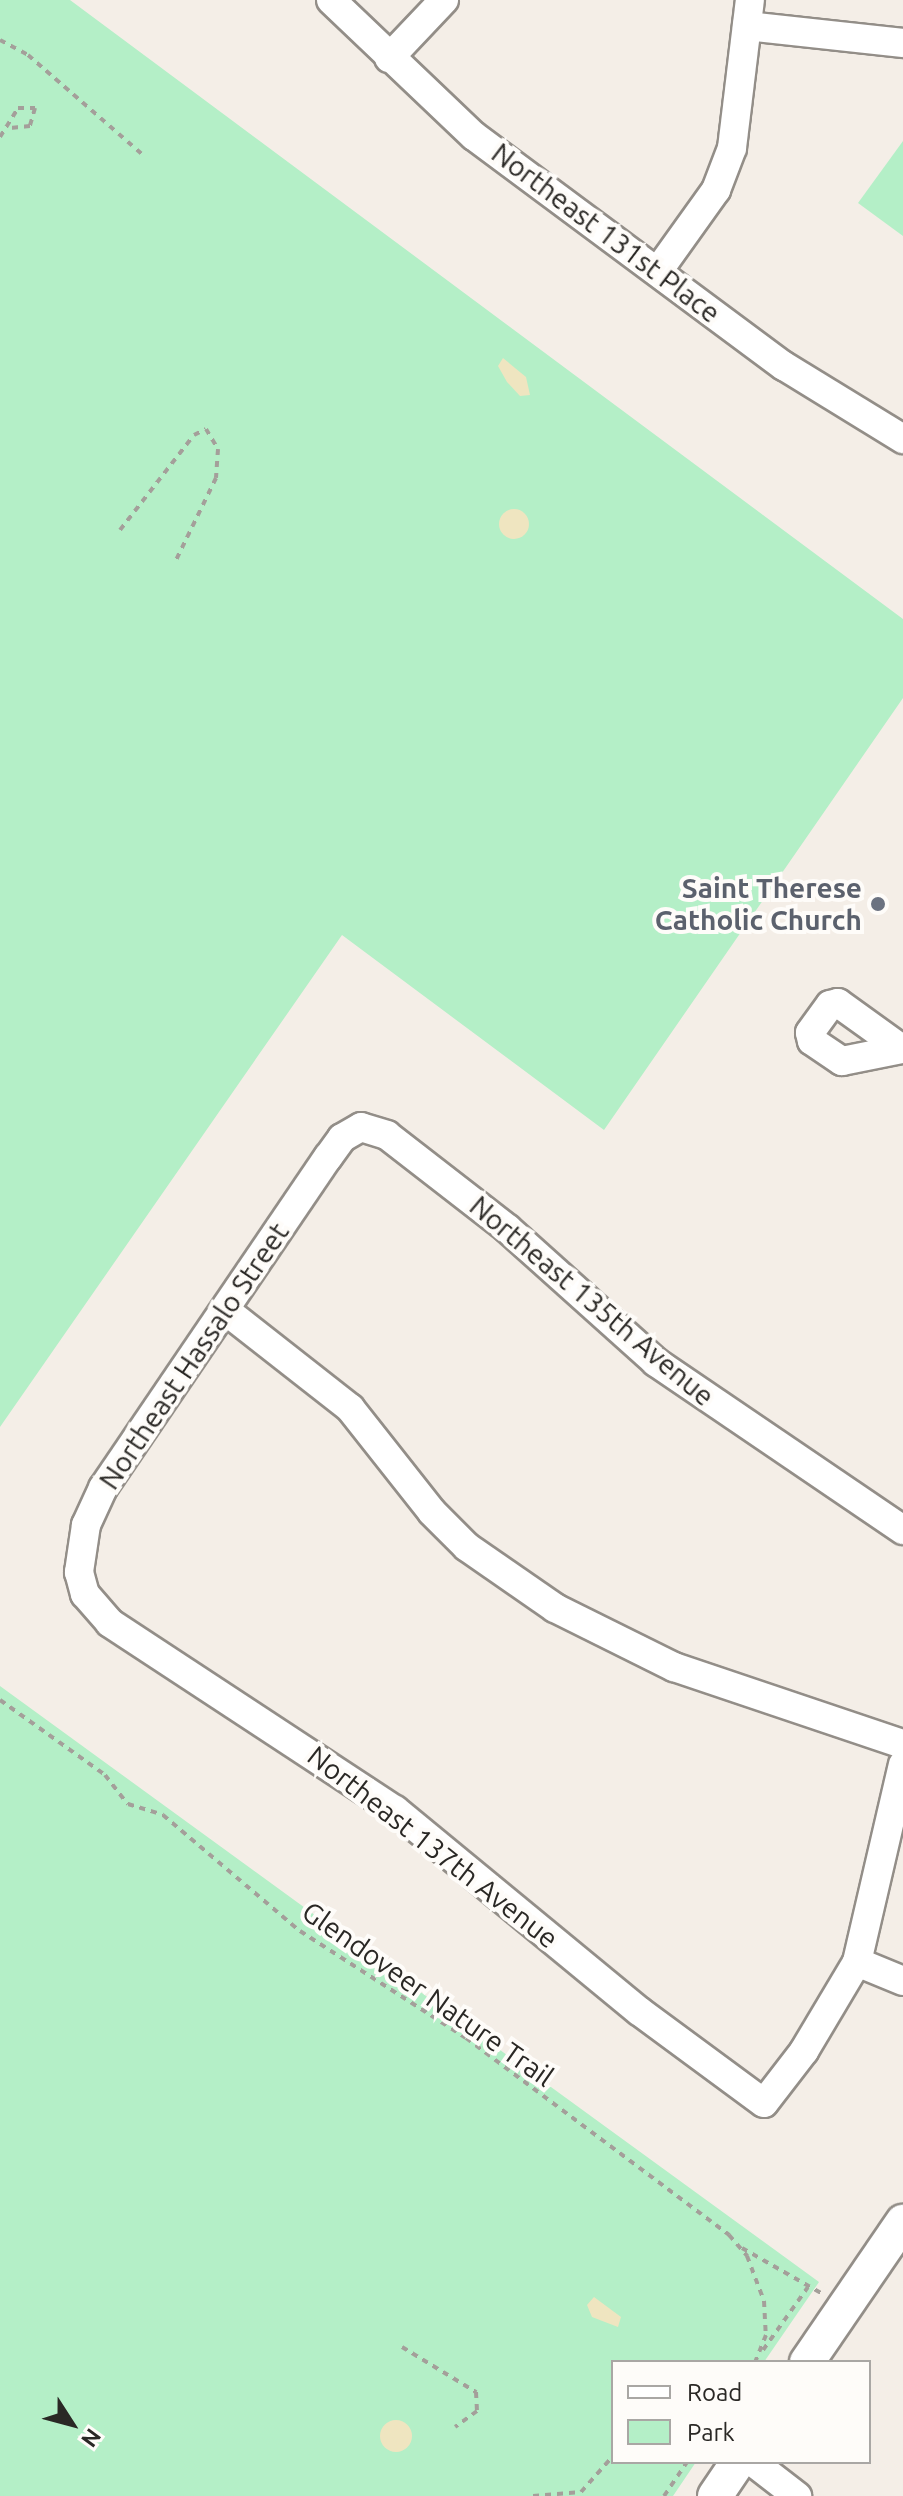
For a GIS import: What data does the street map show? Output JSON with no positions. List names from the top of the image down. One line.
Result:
{"streets":{"street":["Northeast 131st Place","Northeast 135th Avenue","Northeast Hassalo Street","Northeast 137th Avenue"],"path":["Glendoveer Nature Trail"]},"crossings":[["Northeast 135th Avenue","Northeast Hassalo Street"],["Northeast Hassalo Street","Northeast 137th Avenue"]],"places":["Saint Therese Catholic Church"],"legend":["Road","Park"],"north":"bottom right"}
